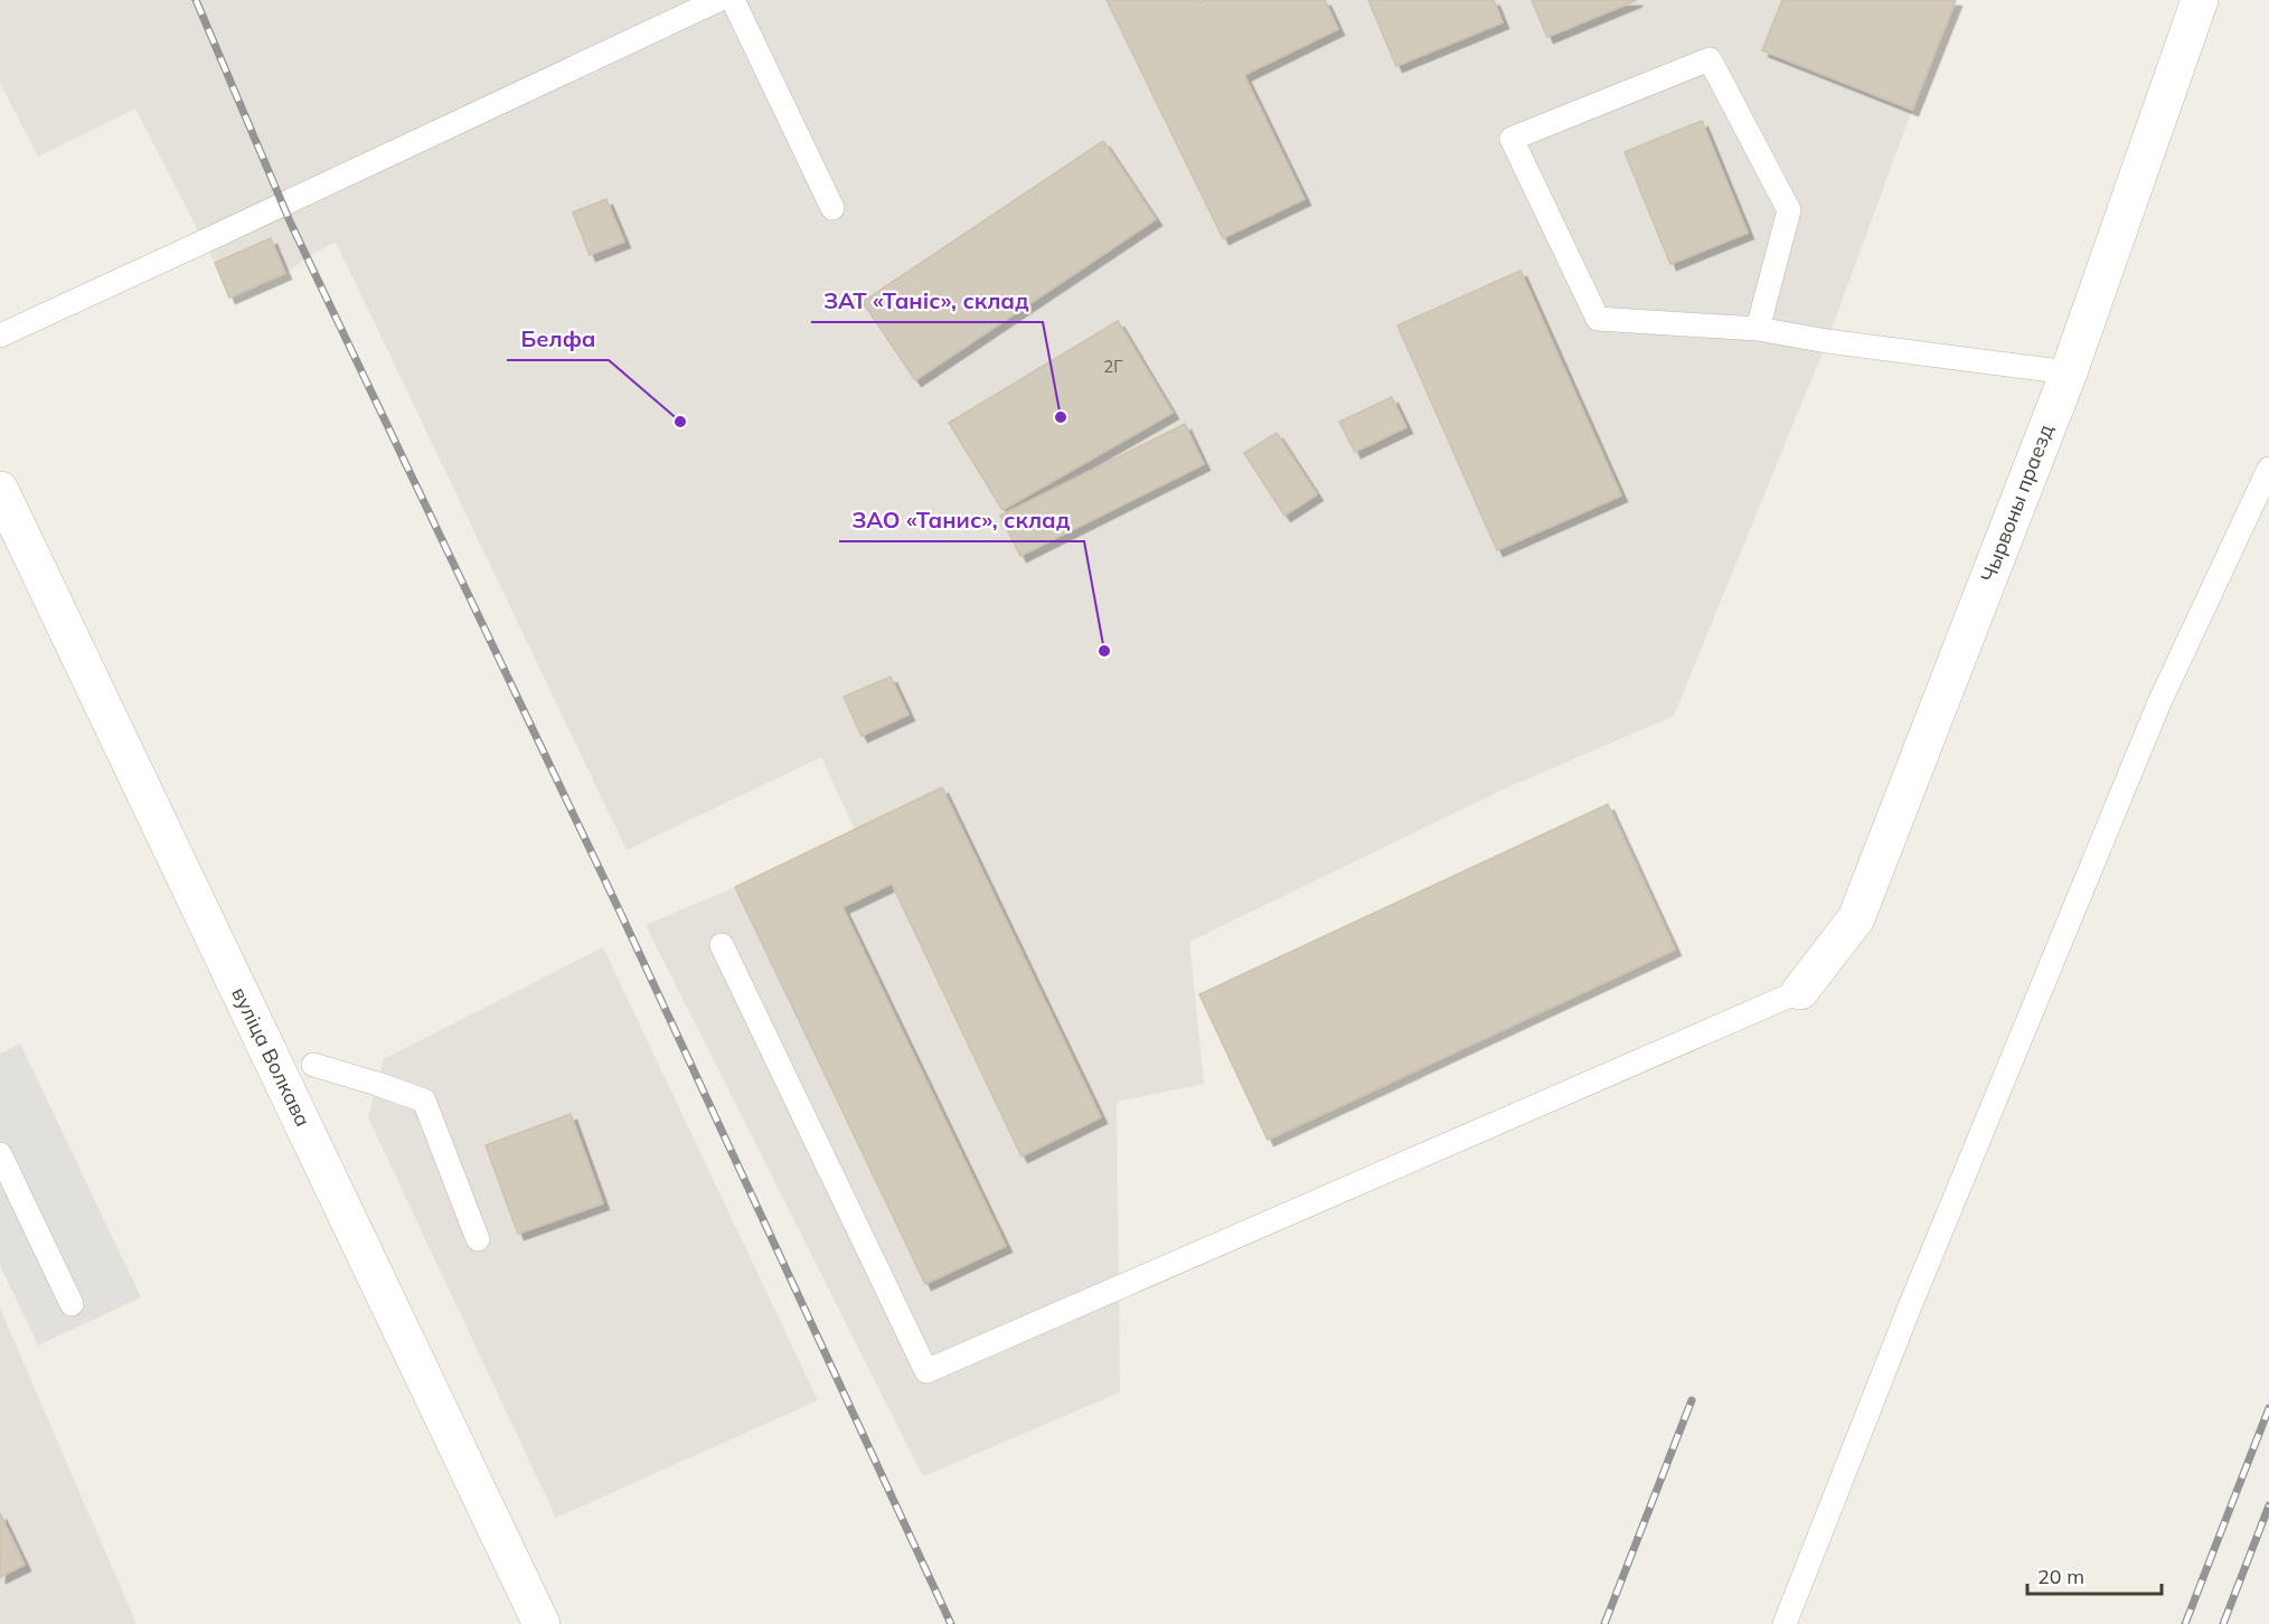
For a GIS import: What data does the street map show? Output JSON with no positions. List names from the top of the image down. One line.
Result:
{"streets":{"street":["Чырвоны праезд","вуліца Волкава"]},"places":["ЗАТ «Таніс», склад","Белфа","ЗАО «Танис», склад"],"house_numbers":["2Г"],"scale_bar":"20 m"}
